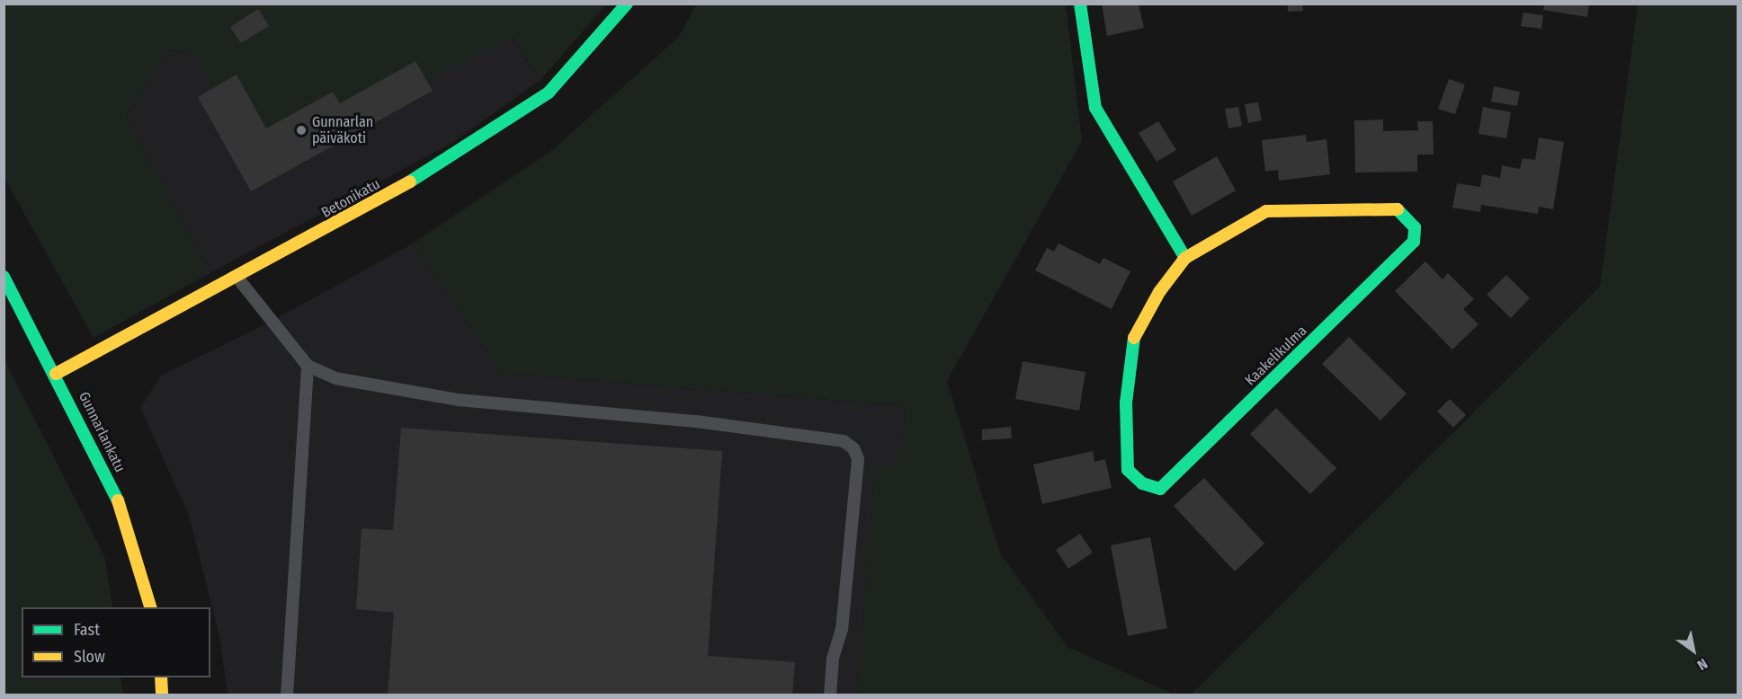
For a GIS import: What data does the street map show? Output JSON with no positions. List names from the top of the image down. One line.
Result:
{"streets":{"street":["Betonikatu","Kaakelikulma","Gunnarlankatu"]},"crossings":[["Betonikatu","Gunnarlankatu"]],"places":["Gunnarlan päiväkoti"],"legend":["Fast","Slow"],"north":"bottom right"}
